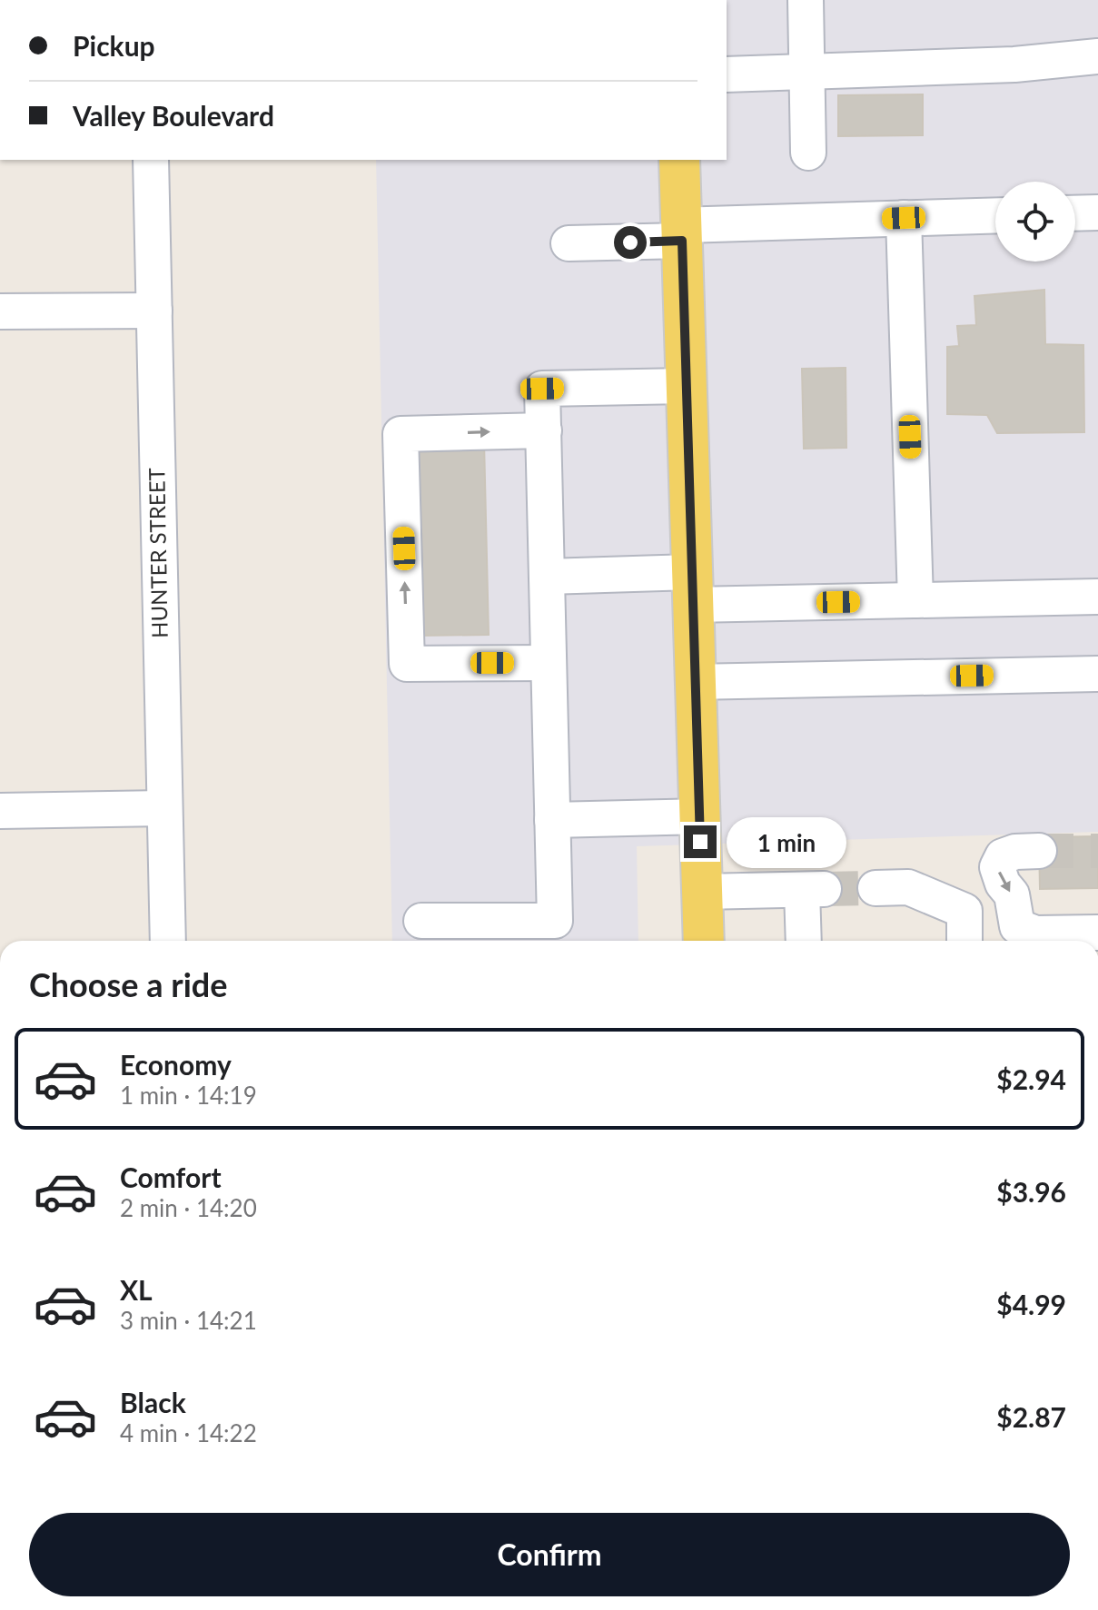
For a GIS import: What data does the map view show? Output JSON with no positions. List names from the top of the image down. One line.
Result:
{"streets":{"street":["HUNTER STREET"]},"page":{"banner":["Pickup","Valley Boulevard"],"bubble":"1 min","heading":"Choose a ride","list":[{"name":"Economy","note":"1 min · 14:19","value":"$2.94"},{"name":"Comfort","note":"2 min · 14:20","value":"$3.96"},{"name":"XL","note":"3 min · 14:21","value":"$4.99"},{"name":"Black","note":"4 min · 14:22","value":"$2.87"}],"buttons":"Confirm"}}
